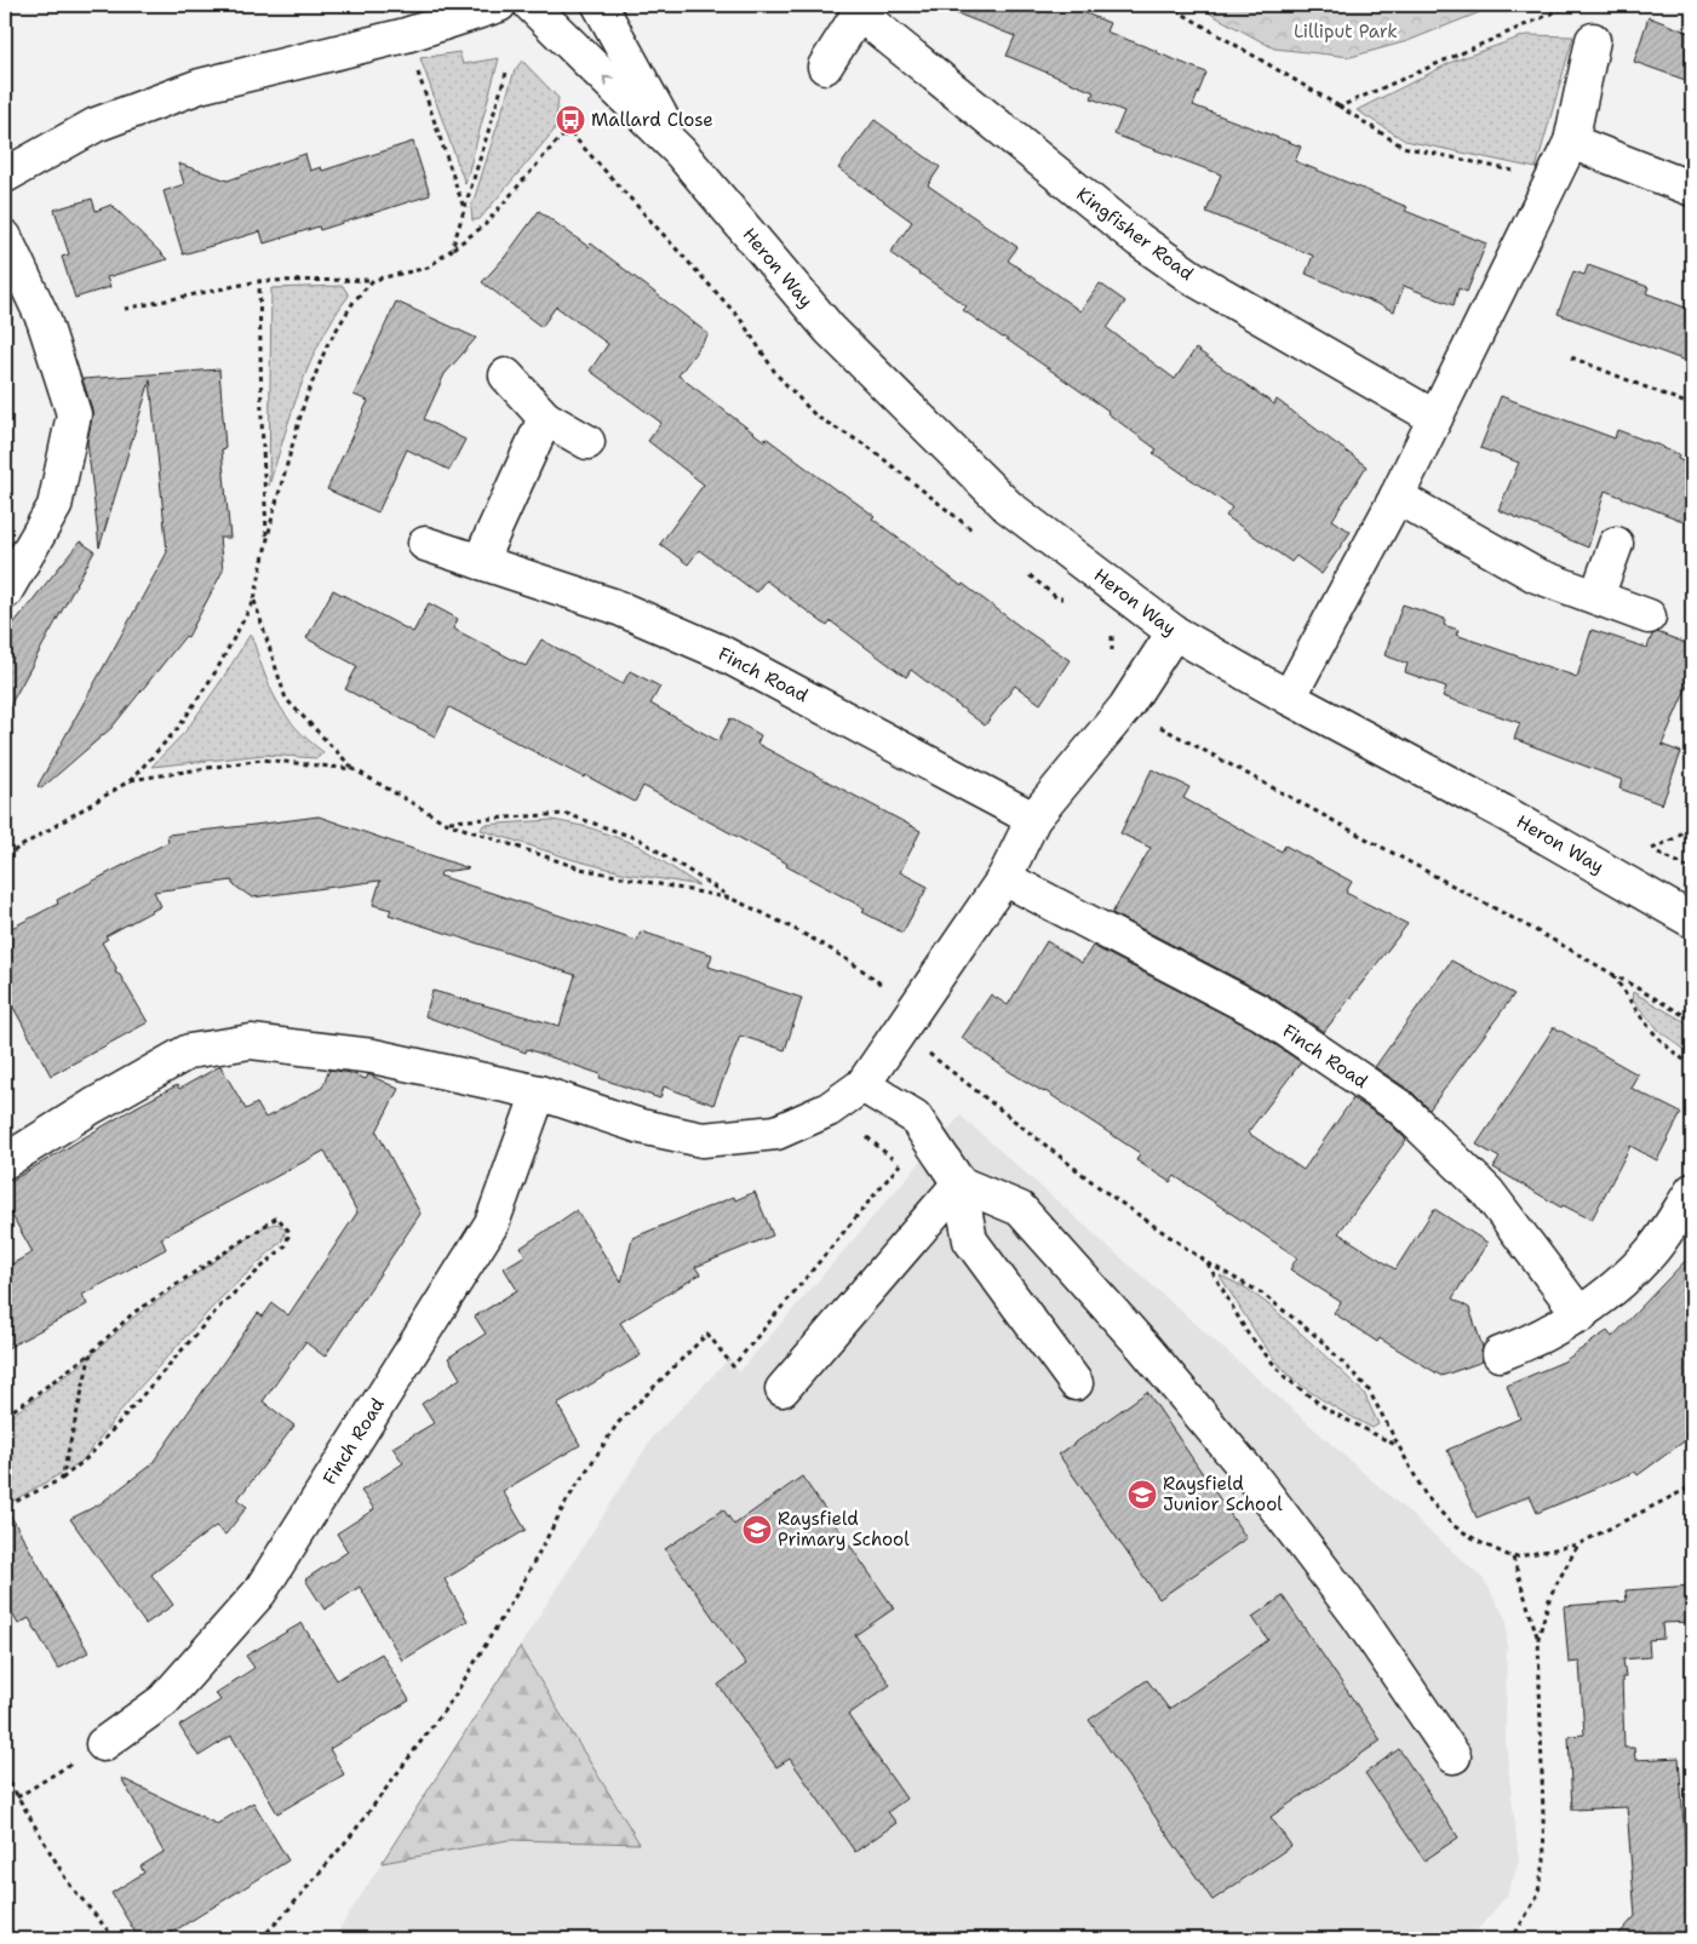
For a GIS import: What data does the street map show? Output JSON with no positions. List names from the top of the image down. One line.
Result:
{"streets":{"street":["Kingfisher Road","Heron Way","Finch Road"]},"parks":["Lilliput Park"],"places":{"bus stop":["Mallard Close"],"school or university":["Raysfield Junior School","Raysfield Primary School"]}}
